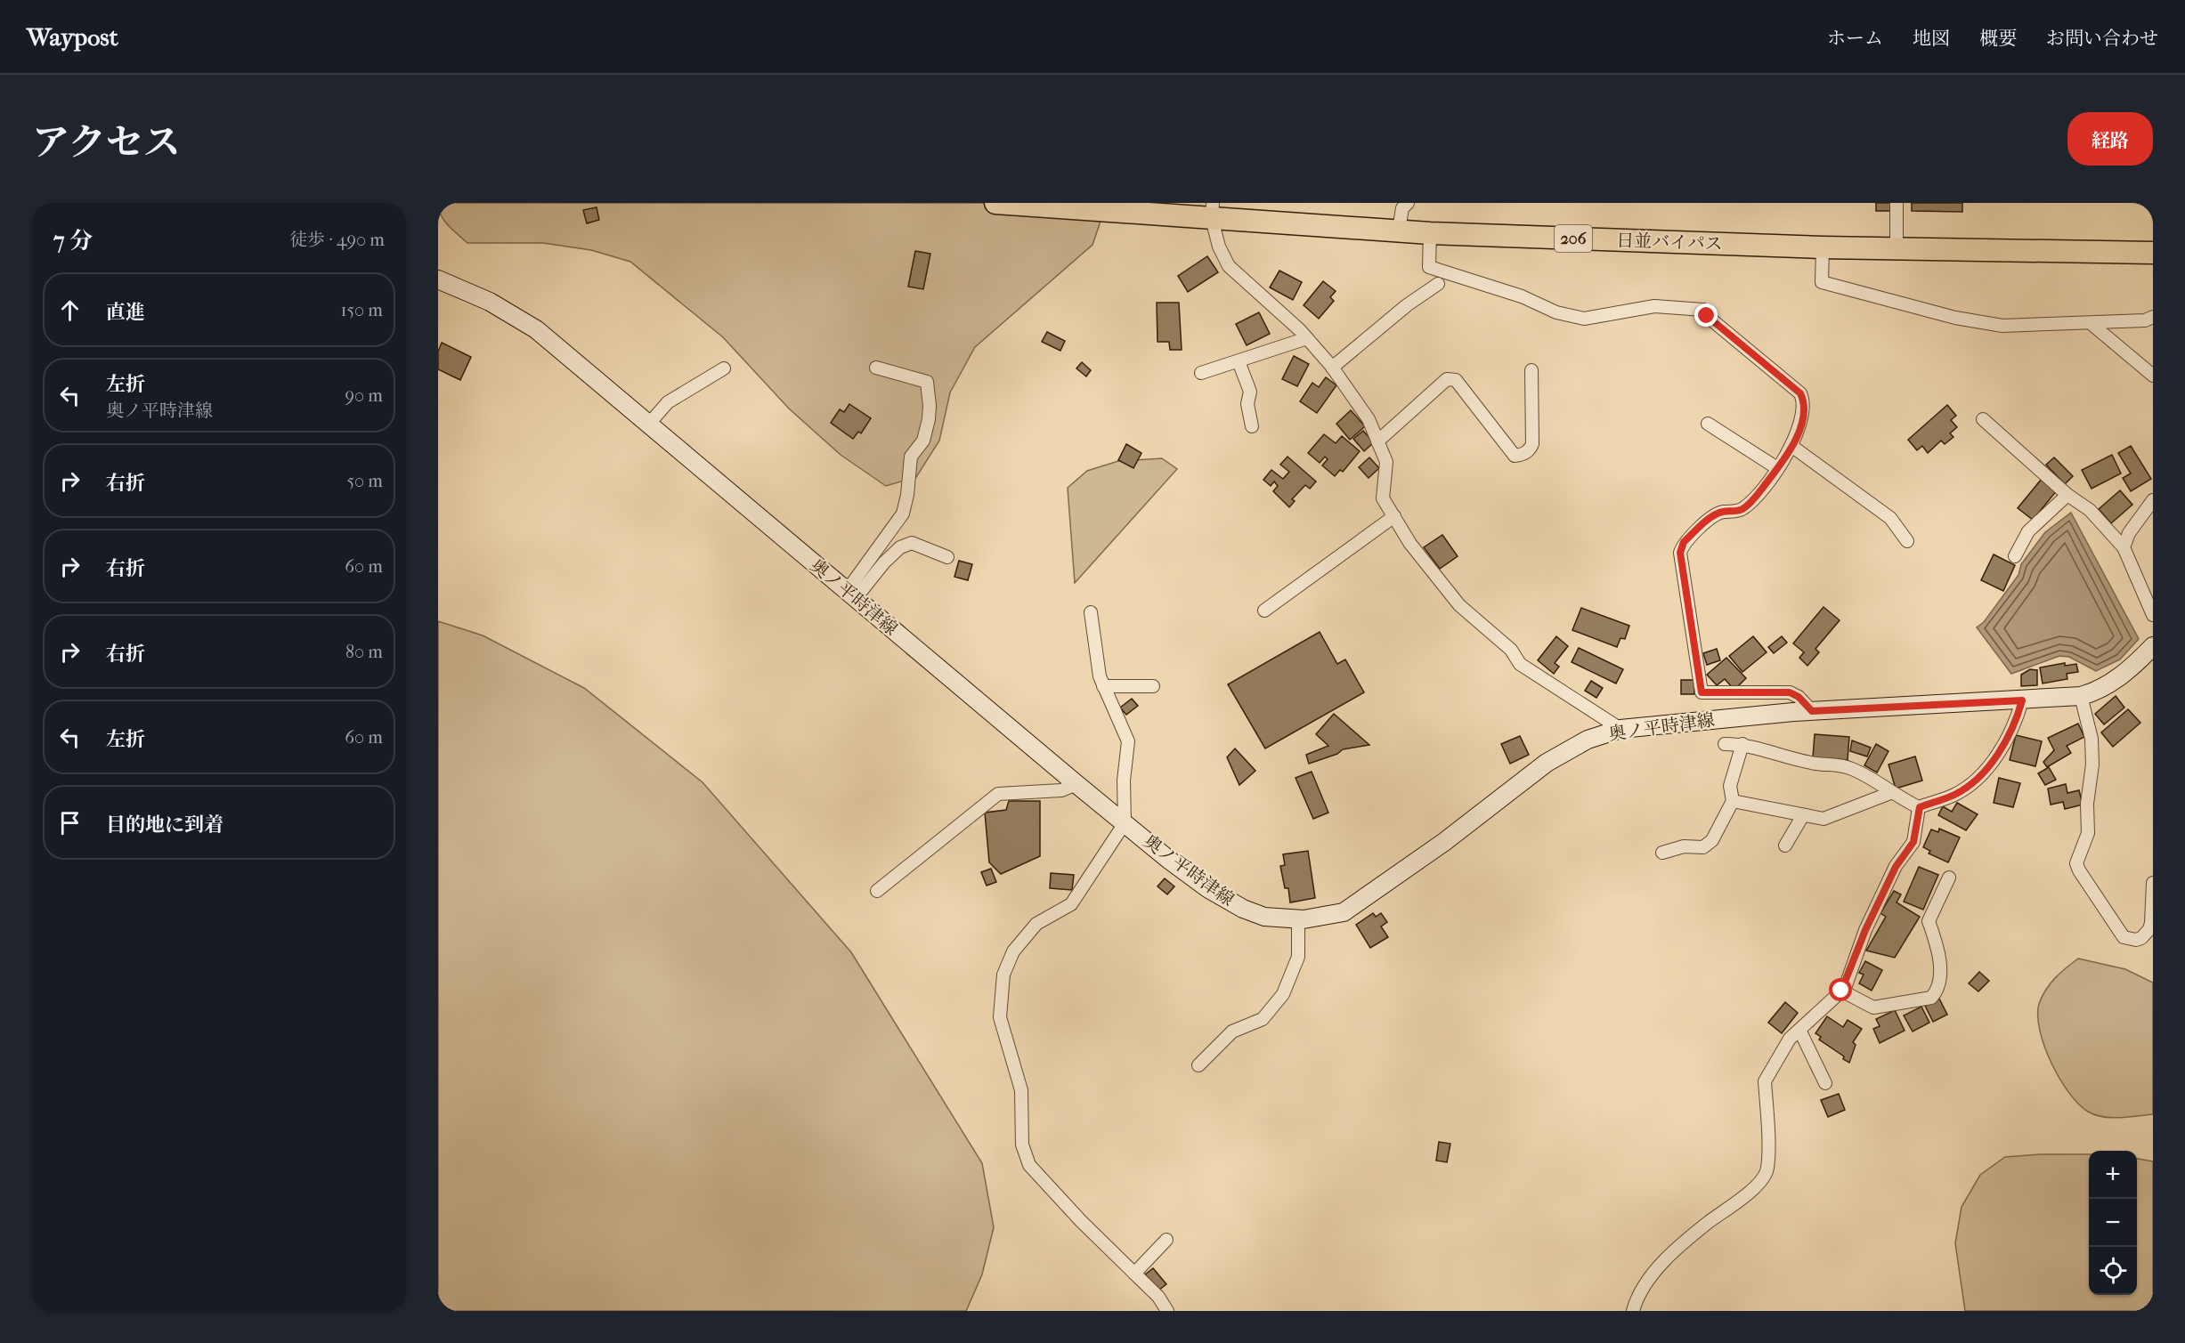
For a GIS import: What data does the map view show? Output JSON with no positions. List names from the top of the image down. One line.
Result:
{"streets":{"highway":["206","日並バイパス"],"main road":["奥ノ平時津線"]},"page":{"header":"Waypost","nav":["ホーム","地図","概要","お問い合わせ"],"title":"アクセス","buttons":"経路","heading":["7 分","徒歩 · 490 m"],"list":[["直進","150 m"],["左折","奥ノ平時津線","90 m"],["右折","50 m"],["右折","60 m"],["右折","80 m"],["左折","60 m"],"目的地に到着"],"map_buttons":["+","−"]}}
